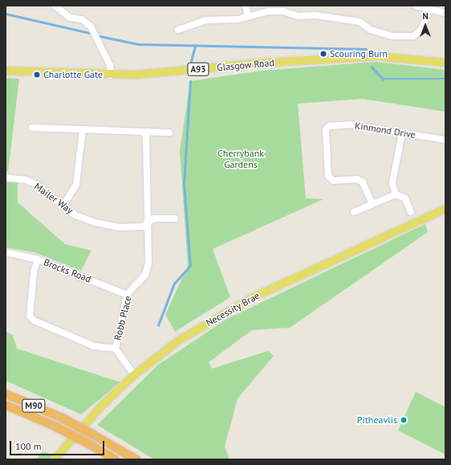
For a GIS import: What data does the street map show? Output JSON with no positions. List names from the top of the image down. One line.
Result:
{"streets":{"highway":["M90"],"main road":["Glasgow Road","A93","Necessity Brae"],"street":["Kinmond Drive","Mailer Way","Brocks Road","Robb Place"]},"crossings":[["Mailer Way","Robb Place"],["Brocks Road","Robb Place"],["Necessity Brae","Robb Place"]],"parks":["Cherrybank Gardens"],"places":["Scouring Burn","Charlotte Gate","Pitheavlis"],"scale_bar":"100 m","north":"top"}
